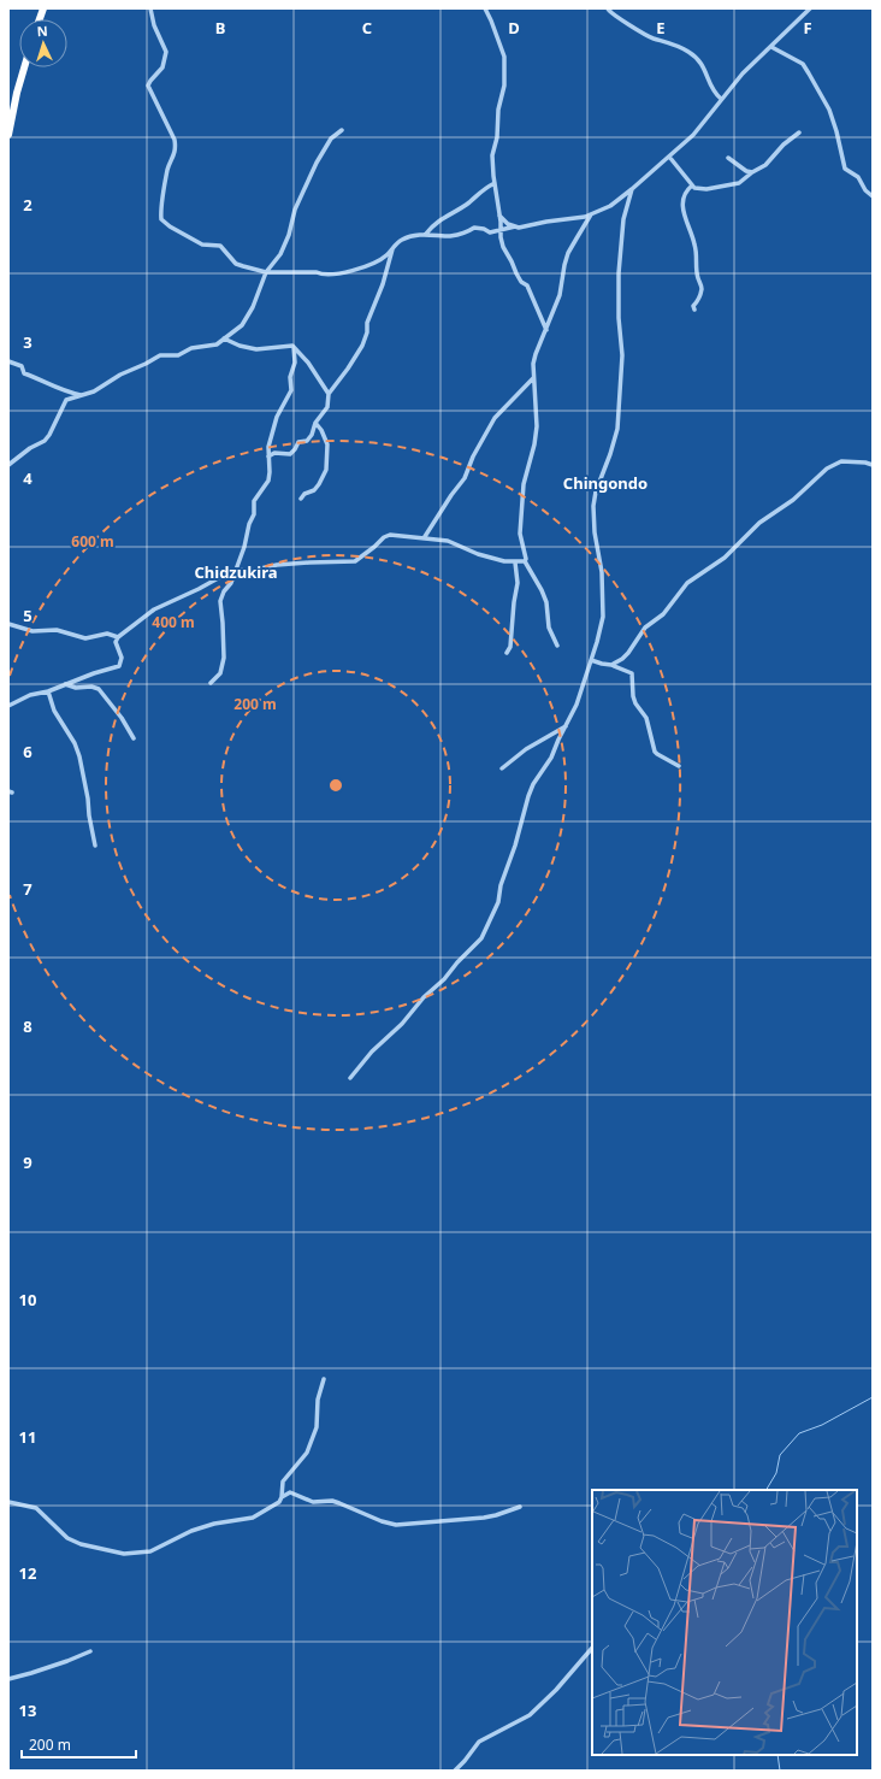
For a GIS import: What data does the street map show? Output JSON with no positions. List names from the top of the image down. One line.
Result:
{"districts":["Chingondo","Chidzukira"],"scale_bar":"200 m","north":"top","grid":{"columns":["B","C","D","E","F"],"rows":["2","3","4","5","6","7","8","9","10","11","12","13"]},"rings":["600 m","400 m","200 m"]}
